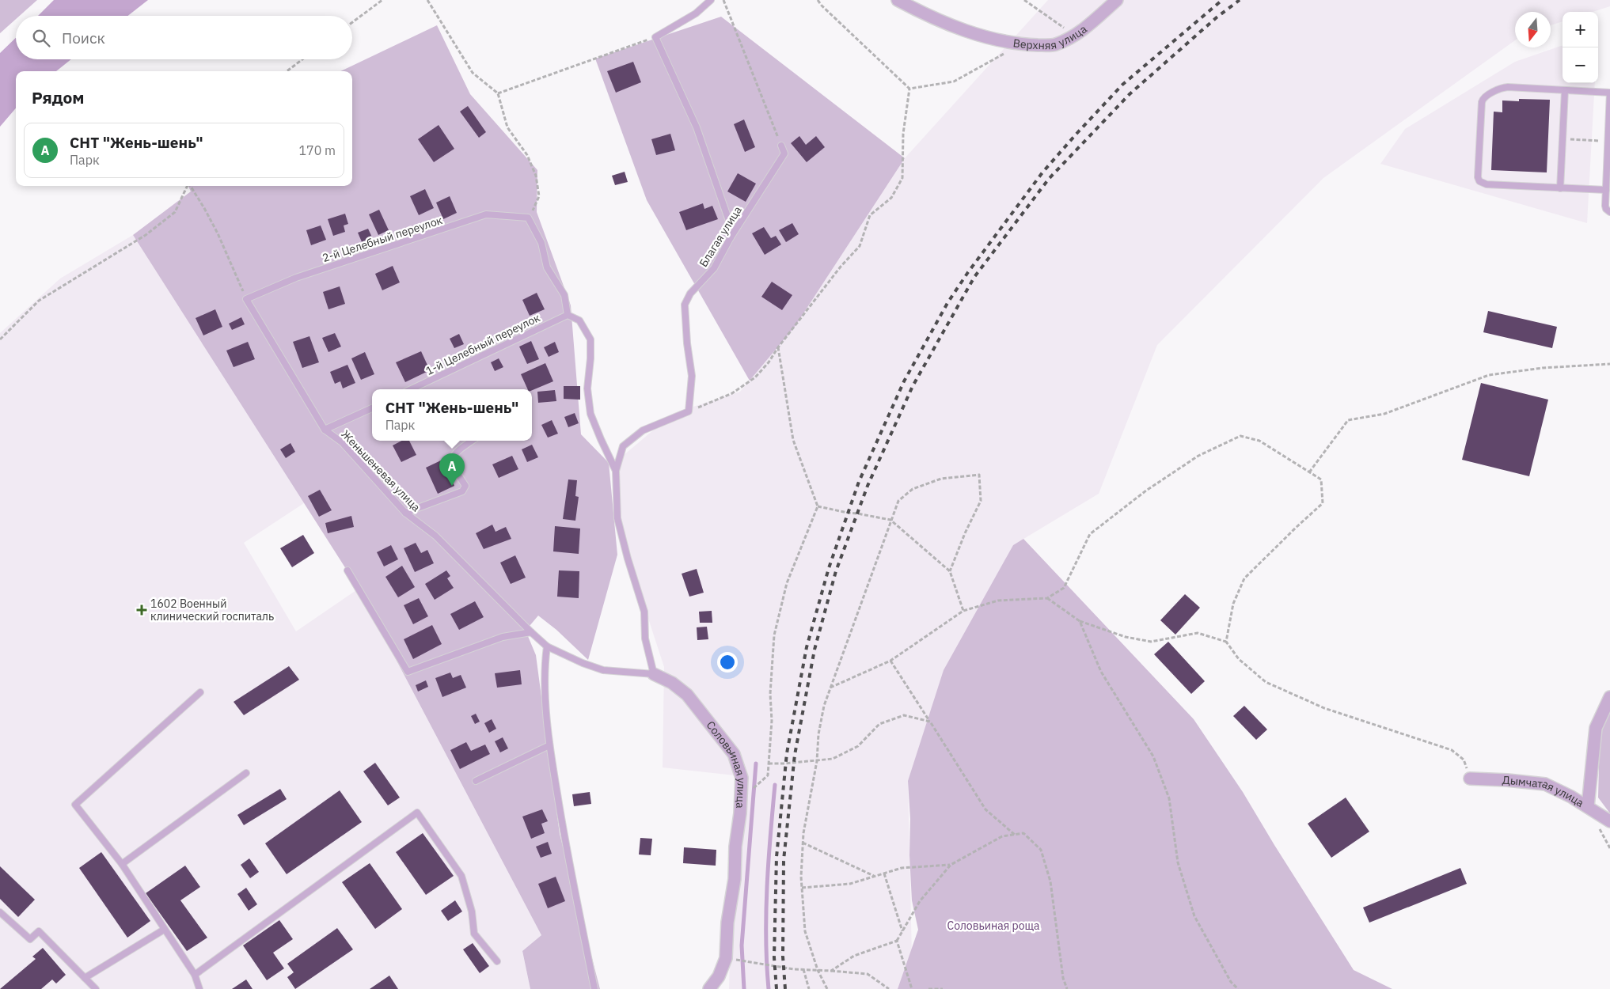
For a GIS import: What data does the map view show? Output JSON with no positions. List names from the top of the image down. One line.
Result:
{"streets":{"street":["Верхняя улица","Соловьиная улица","Дымчатая улица"],"lane":["Благая улица","2-й Целебный переулок","1-й Целебный переулок","Женьшеневая улица"]},"crossings":[["2-й Целебный переулок","Женьшеневая улица"],["Женьшеневая улица","Соловьиная улица"]],"parks":["Соловьиная роща"],"places":{"health":["1602 Военный клинический госпиталь"]},"north":"bottom","page":{"map_buttons":["+","−"],"search":"Поиск","heading":"Рядом","list":[{"mark":"A","name":"СНТ \"Жень-шень\"","note":"Парк","value":"170 m"}],"popup":["СНТ \"Жень-шень\"","Парк"],"pins":"A"}}
